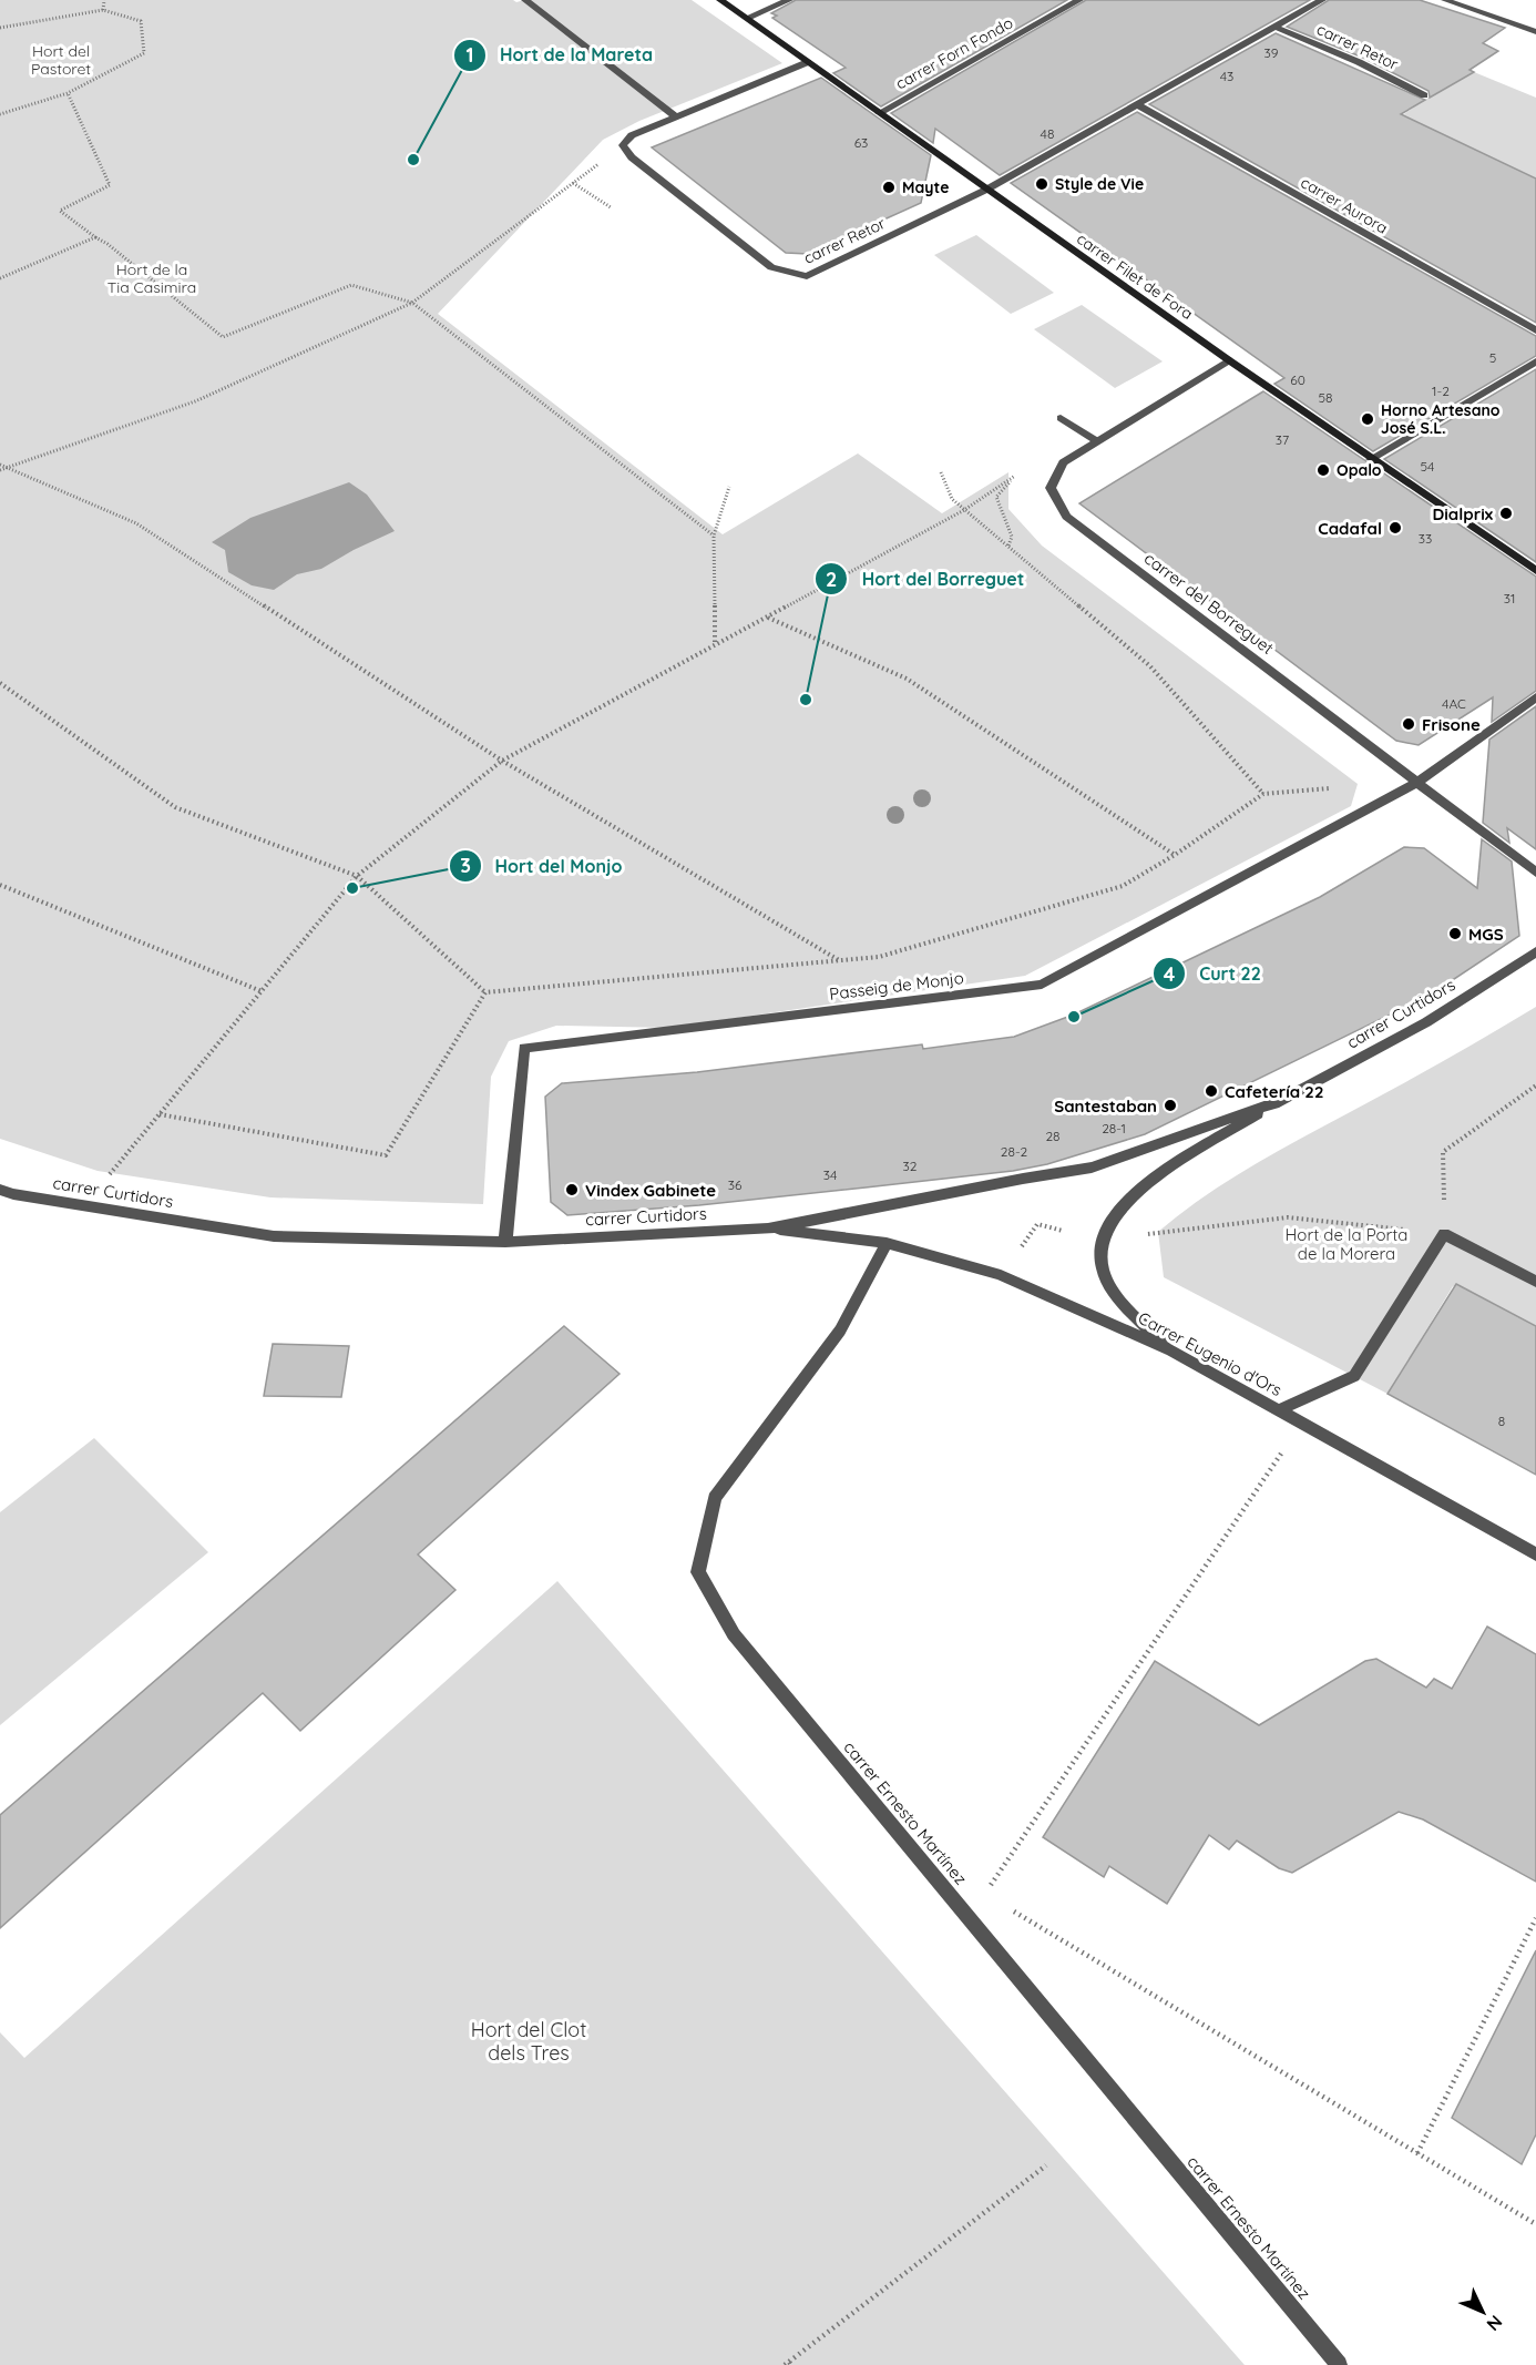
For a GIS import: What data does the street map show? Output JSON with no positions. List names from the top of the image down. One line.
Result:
{"streets":{"street":["carrer Retor","carrer Forn Fondo","carrer Aurora","carrer Filet de Fora","carrer del Borreguet","Passeig de Monjo","carrer Curtidors","Carrer Eugenio d'Ors","carrer Ernesto Martínez"]},"crossings":[["carrer Retor","carrer Aurora"],["carrer Retor","carrer Filet de Fora"],["carrer Forn Fondo","carrer Filet de Fora"],["carrer Filet de Fora","carrer del Borreguet"],["carrer del Borreguet","Passeig de Monjo"],["Passeig de Monjo","carrer Curtidors"],["carrer Curtidors","Carrer Eugenio d'Ors"],["Carrer Eugenio d'Ors","carrer Ernesto Martínez"]],"parks":["Hort del Pastoret","Hort de la Tia Casimira","Hort de la Porta de la Morera","Hort del Clot dels Tres"],"places":["Hort de la Mareta","Style de Vie","Mayte","Horno Artesano José S.L.","Opalo","Dialprix","Cadafal","Hort del Borreguet","Frisone","Hort del Monjo","MGS","Curt 22","Cafetería 22","Santestaban","Vindex Gabinete"],"house_numbers":["39","43","48","63","5","60","1-2","58","37","54","33","31","4AC","28-1","28","28-2","32","34","36","8"],"north":"bottom right"}
